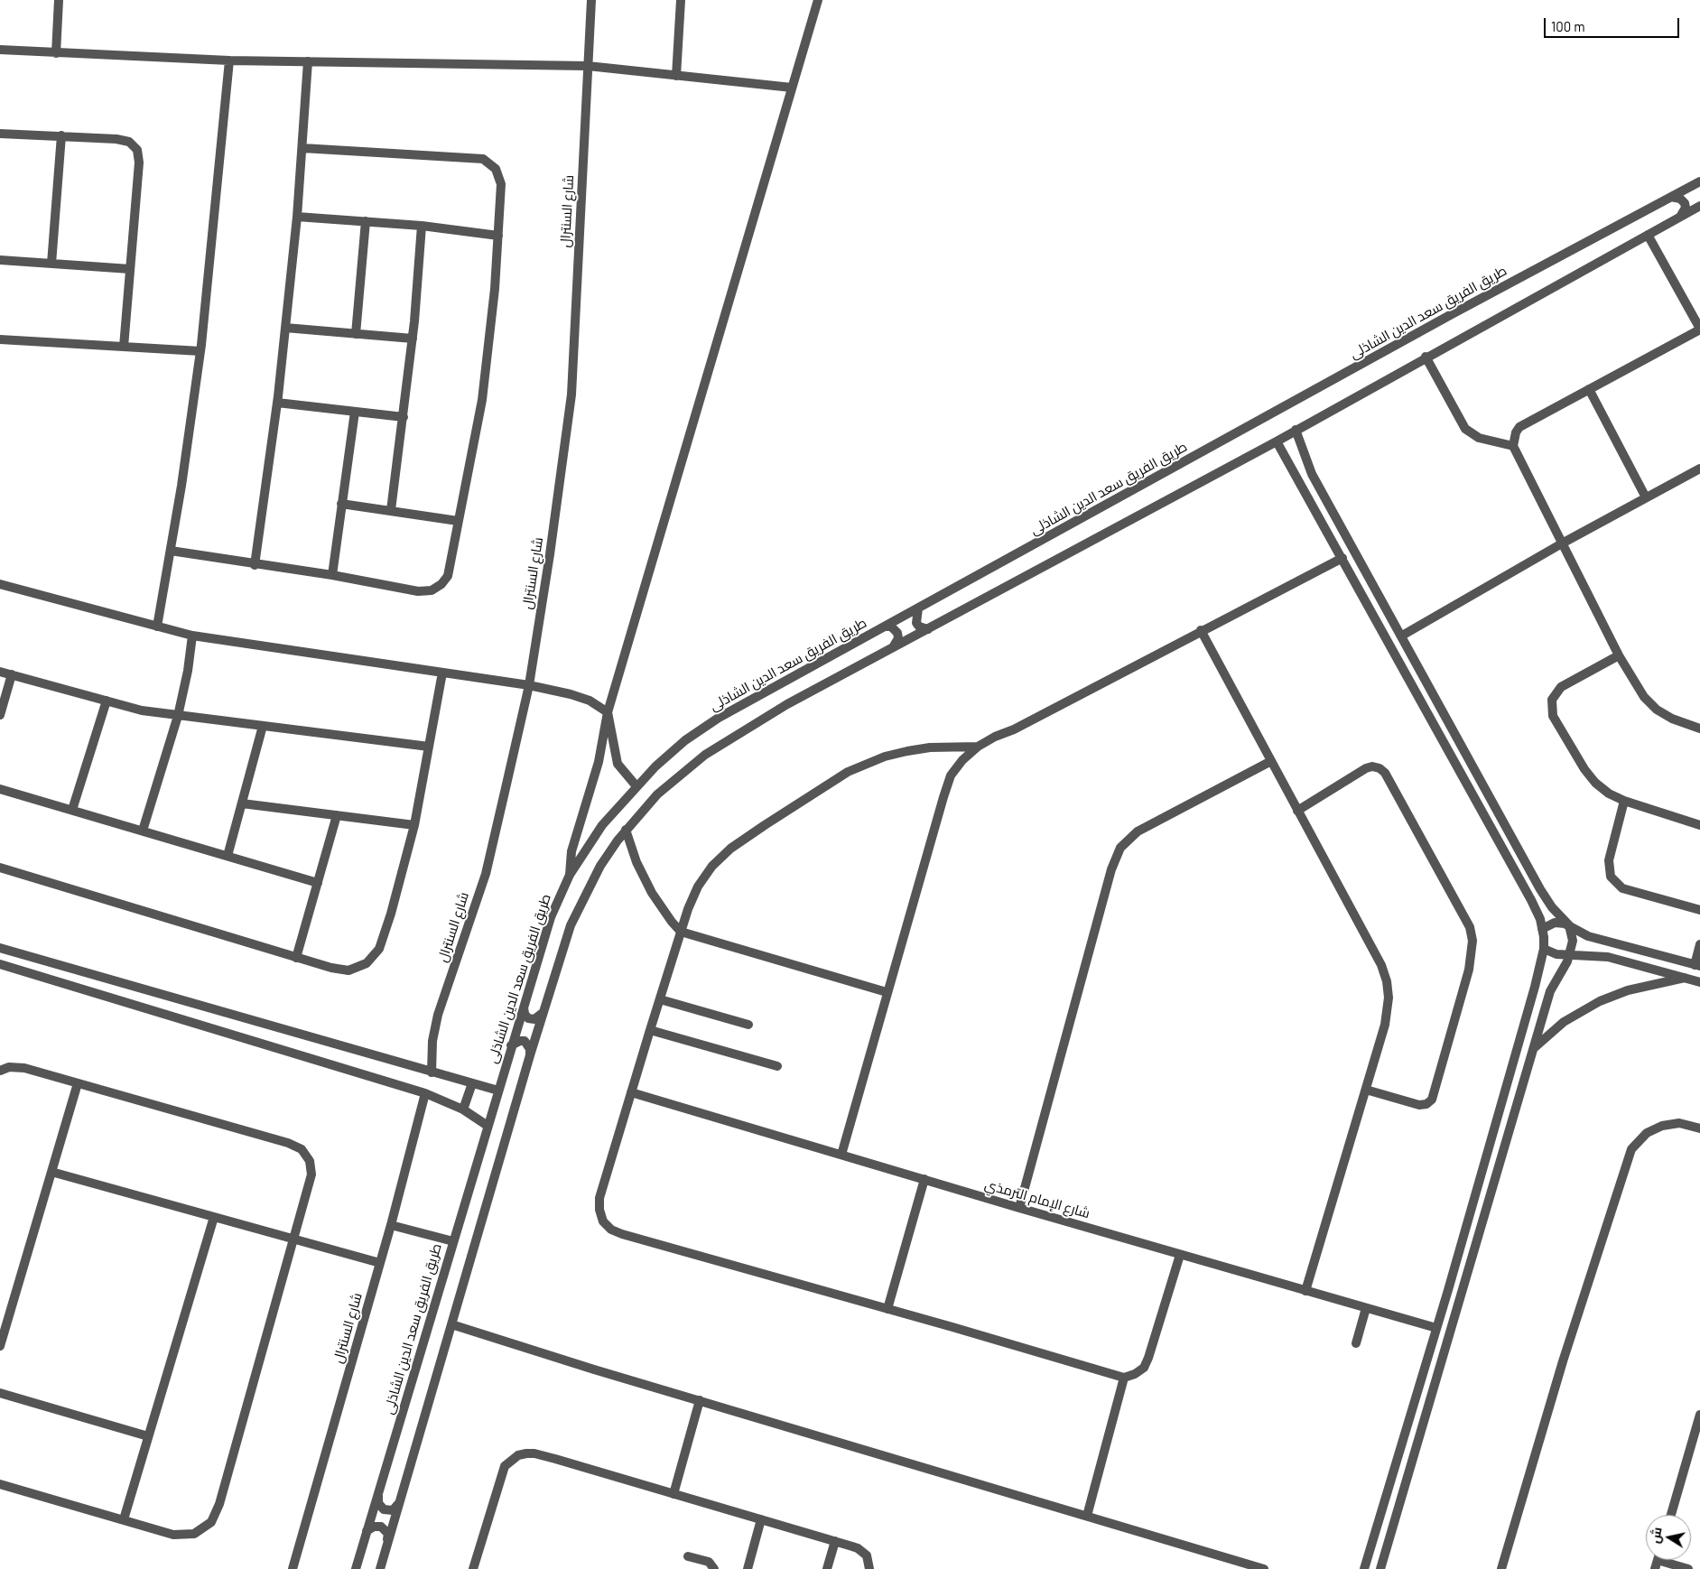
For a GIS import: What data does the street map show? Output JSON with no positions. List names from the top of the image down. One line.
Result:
{"streets":{"street":["شارع السنترال","طريق الفريق سعد الدين الشاذلى","شارع الإمام الترمذي"]},"scale_bar":"100 m","north":"left"}
